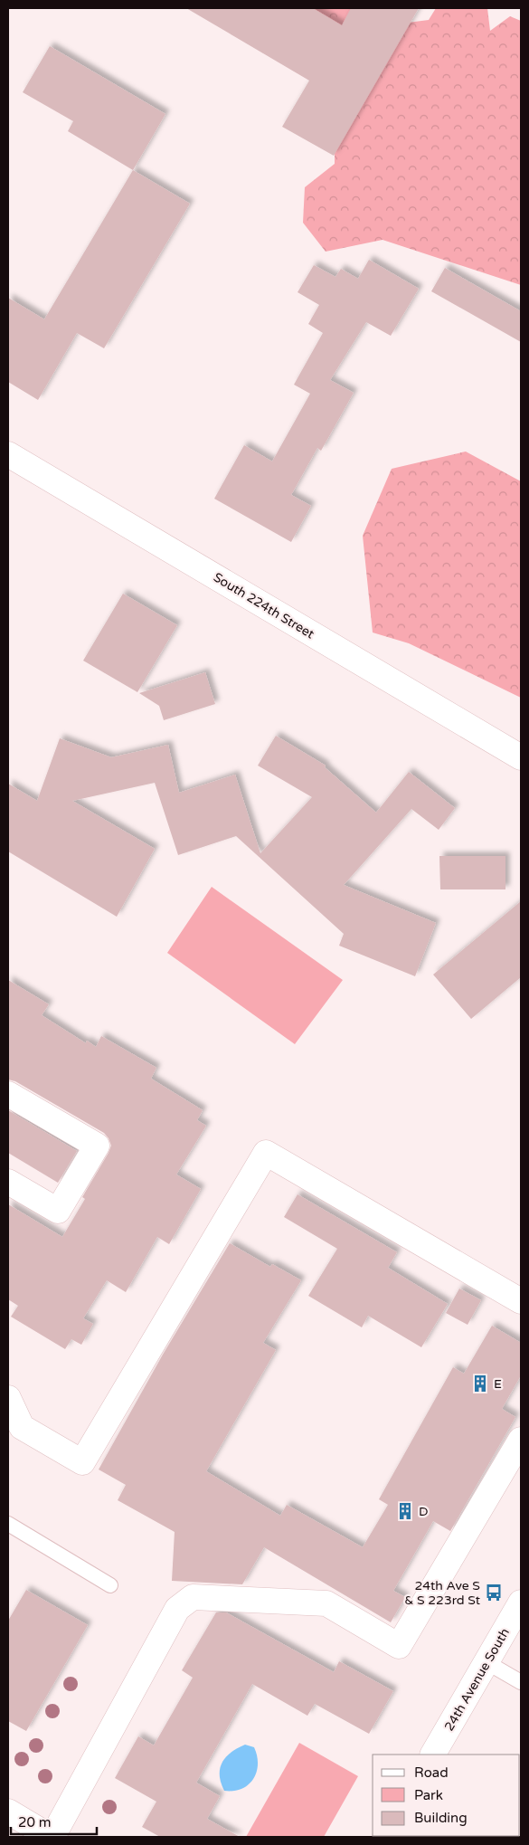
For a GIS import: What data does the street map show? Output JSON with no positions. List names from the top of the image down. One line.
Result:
{"streets":{"street":["South 224th Street","24th Avenue South"]},"places":{"building":["E","D"],"bus stop":["24th Ave S & S 223rd St"]},"legend":["Road","Park","Building"],"scale_bar":"20 m"}
